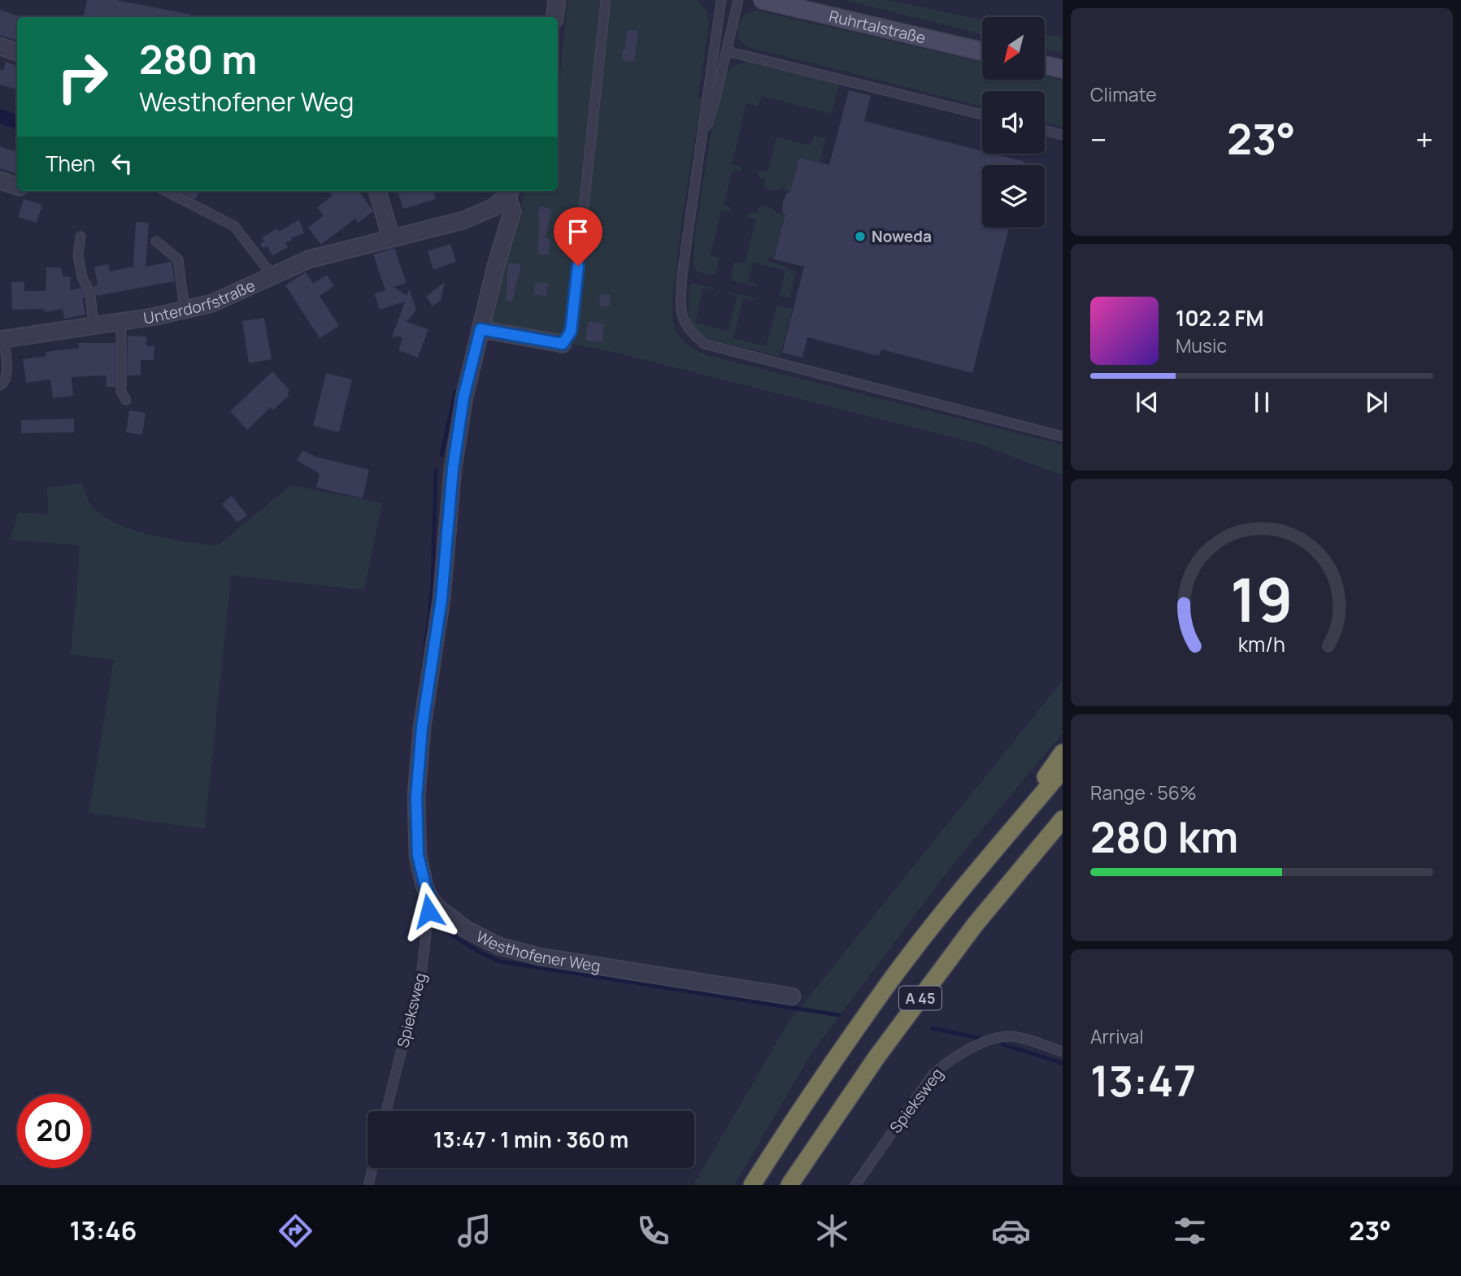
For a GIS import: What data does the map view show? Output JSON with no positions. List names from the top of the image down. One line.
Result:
{"streets":{"highway":["A 45"],"main road":["Ruhrtalstraße"],"street":["Unterdorfstraße","Westhofener Weg"],"lane":["Spieksweg"]},"crossings":[["Unterdorfstraße","Westhofener Weg"],["Westhofener Weg","Spieksweg"]],"places":["Noweda"],"north":"bottom left","page":{"tile":["Climate",["Range · 56%","280 km"],["Arrival","13:47"]],"turn":["280 m","Westhofener Weg"],"heat":["−","23°","+"],"then":"Then","song":["102.2 FM","Music"],"limit":"20","trip":"13:47 · 1 min · 360 m","tabs":["13:46","23°"],"gauge":["19","km/h"]}}
